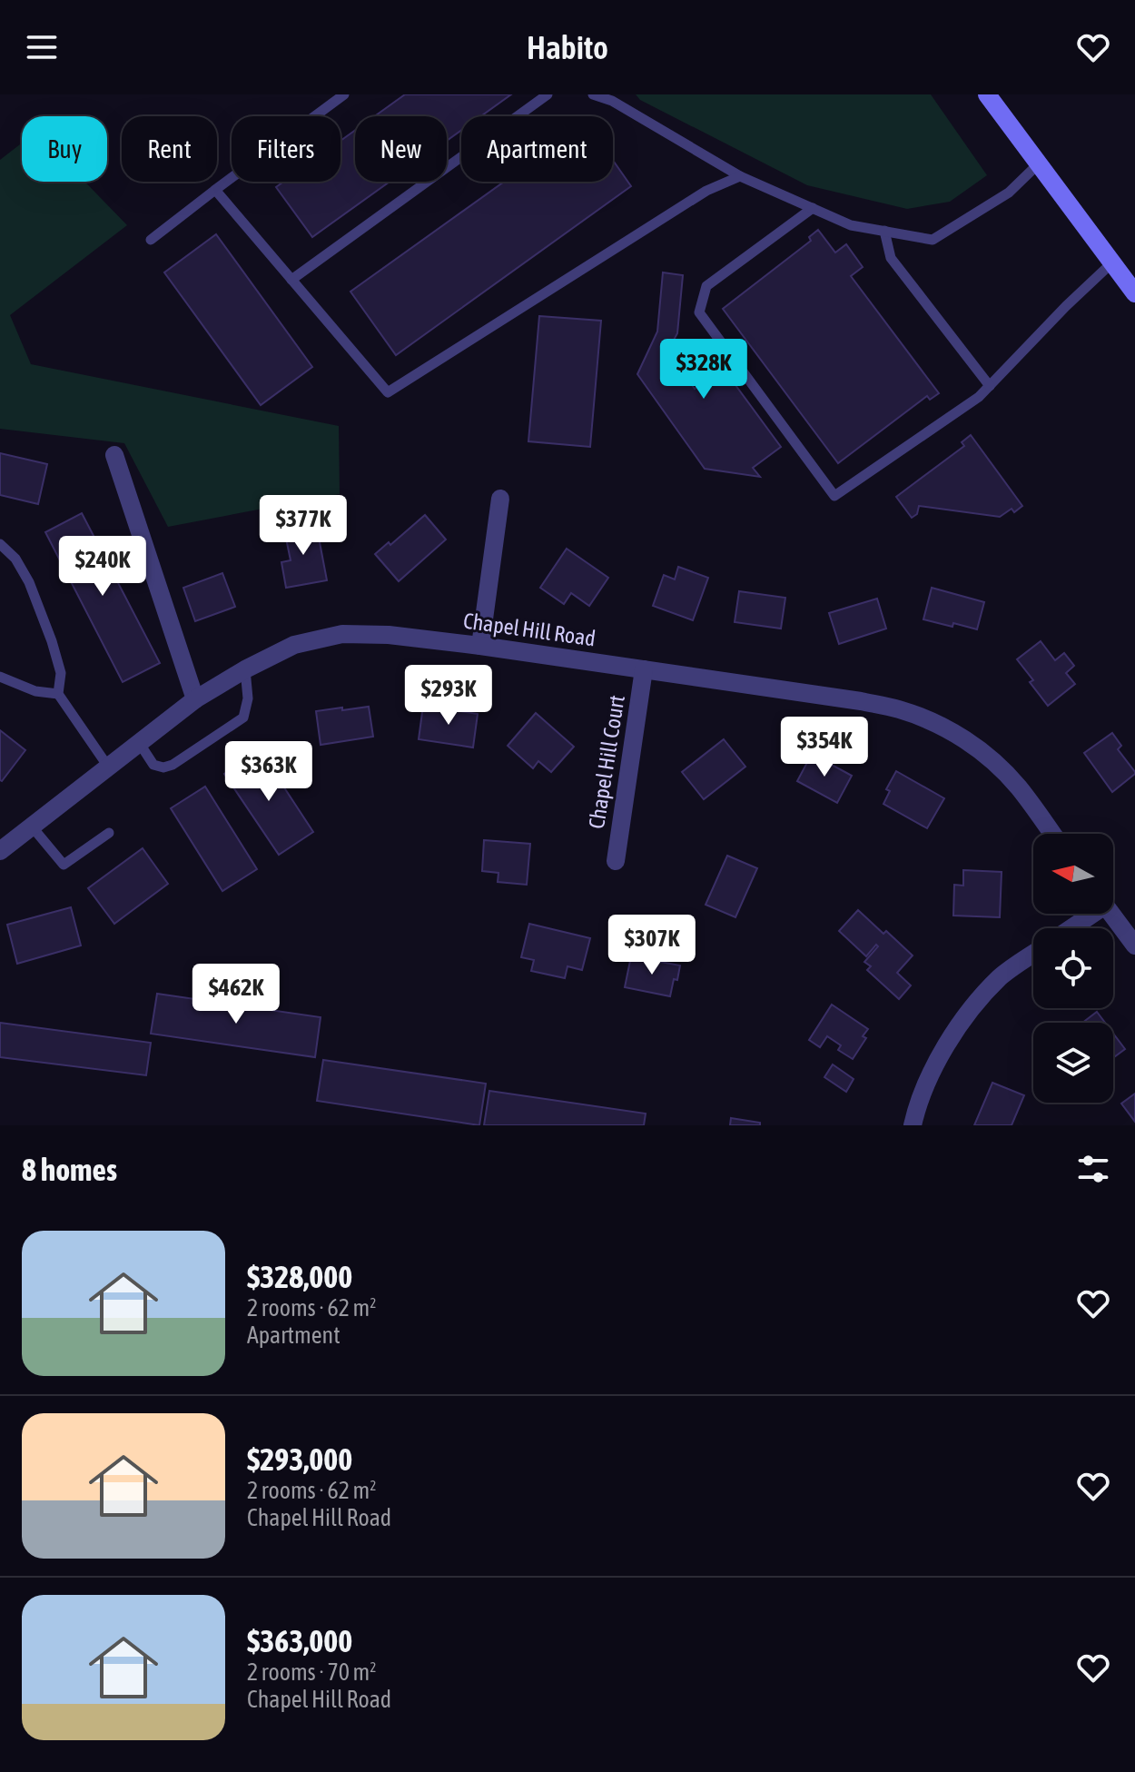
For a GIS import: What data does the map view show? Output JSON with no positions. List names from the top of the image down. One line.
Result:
{"streets":{"street":["Chapel Hill Road","Chapel Hill Court"]},"crossings":[["Chapel Hill Road","Chapel Hill Court"]],"north":"left","page":{"header":"Habito","chip":["Buy","Rent","Filters","New","Apartment"],"price":["$328K","$377K","$240K","$293K","$354K","$363K","$307K","$462K"],"heading":"8 homes","list":[{"name":"$328,000","note":"2 rooms · 62 m² · Apartment"},{"name":"$293,000","note":"2 rooms · 62 m² · Chapel Hill Road"},{"name":"$363,000","note":"2 rooms · 70 m² · Chapel Hill Road"}]}}
